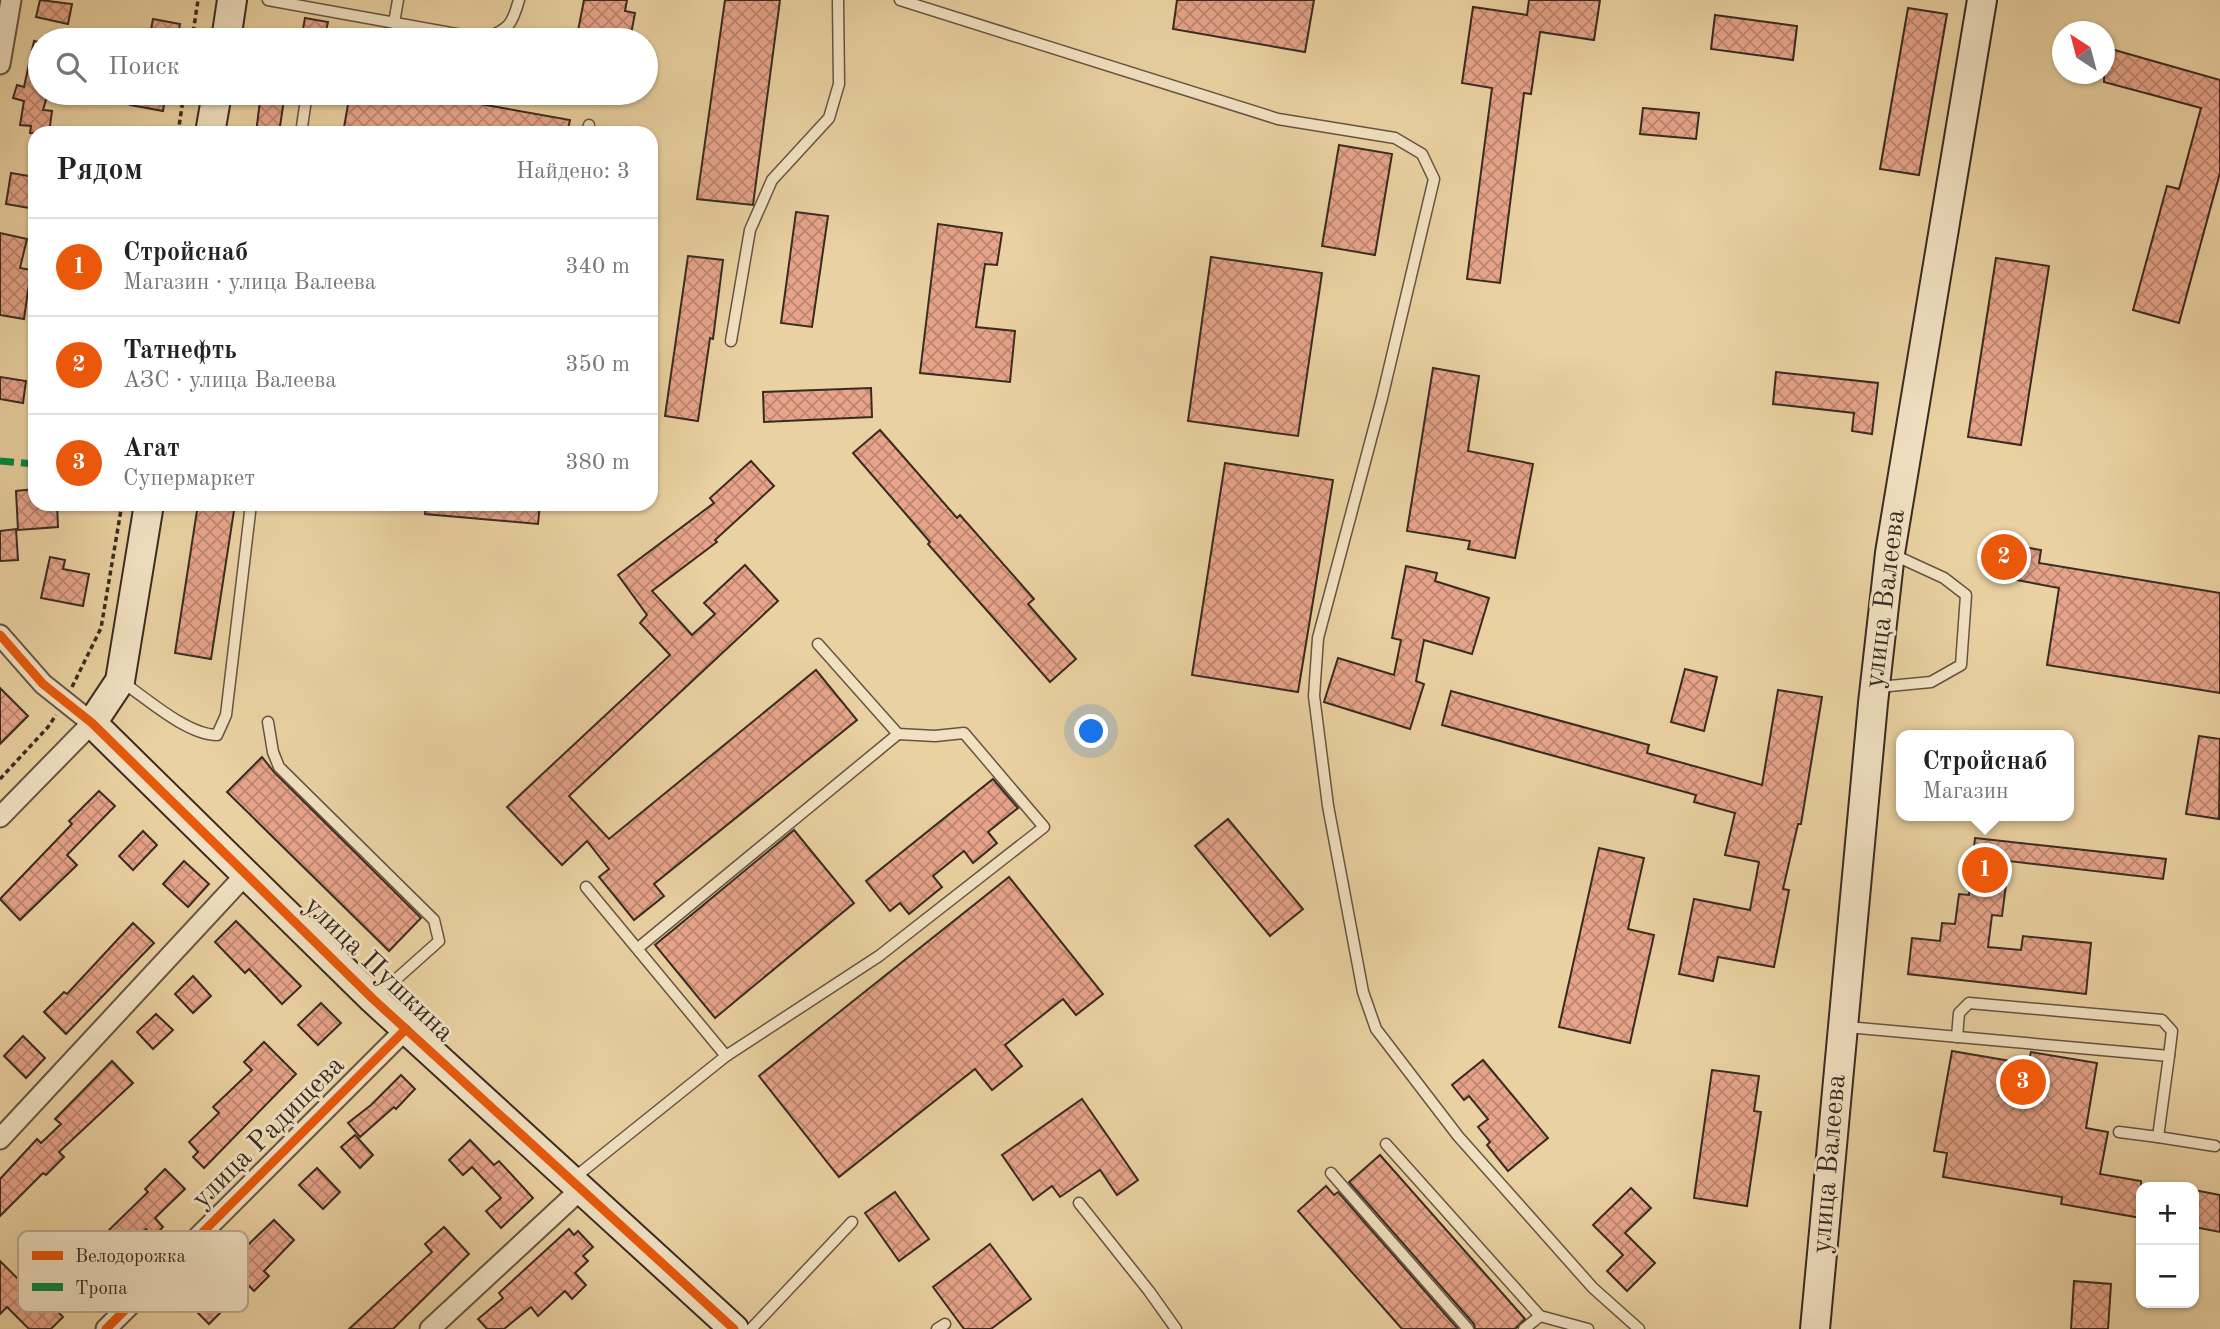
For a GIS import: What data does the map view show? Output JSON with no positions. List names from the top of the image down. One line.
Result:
{"streets":{"main road":["улица Валеева","улица Пушкина"],"street":["улица Радищева"]},"crossings":[["улица Пушкина","улица Радищева"]],"legend":["Велодорожка","Тропа"],"north":"top left","page":{"search":"Поиск","heading":["Рядом","Найдено: 3"],"list":[{"mark":"1","name":"Стройснаб","note":"Магазин · улица Валеева","value":"340 m"},{"mark":"2","name":"Татнефть","note":"АЗС · улица Валеева","value":"350 m"},{"mark":"3","name":"Агат","note":"Супермаркет","value":"380 m"}],"pins":["2","1","3"],"popup":["Стройснаб","Магазин"],"map_buttons":["+","−"]}}
